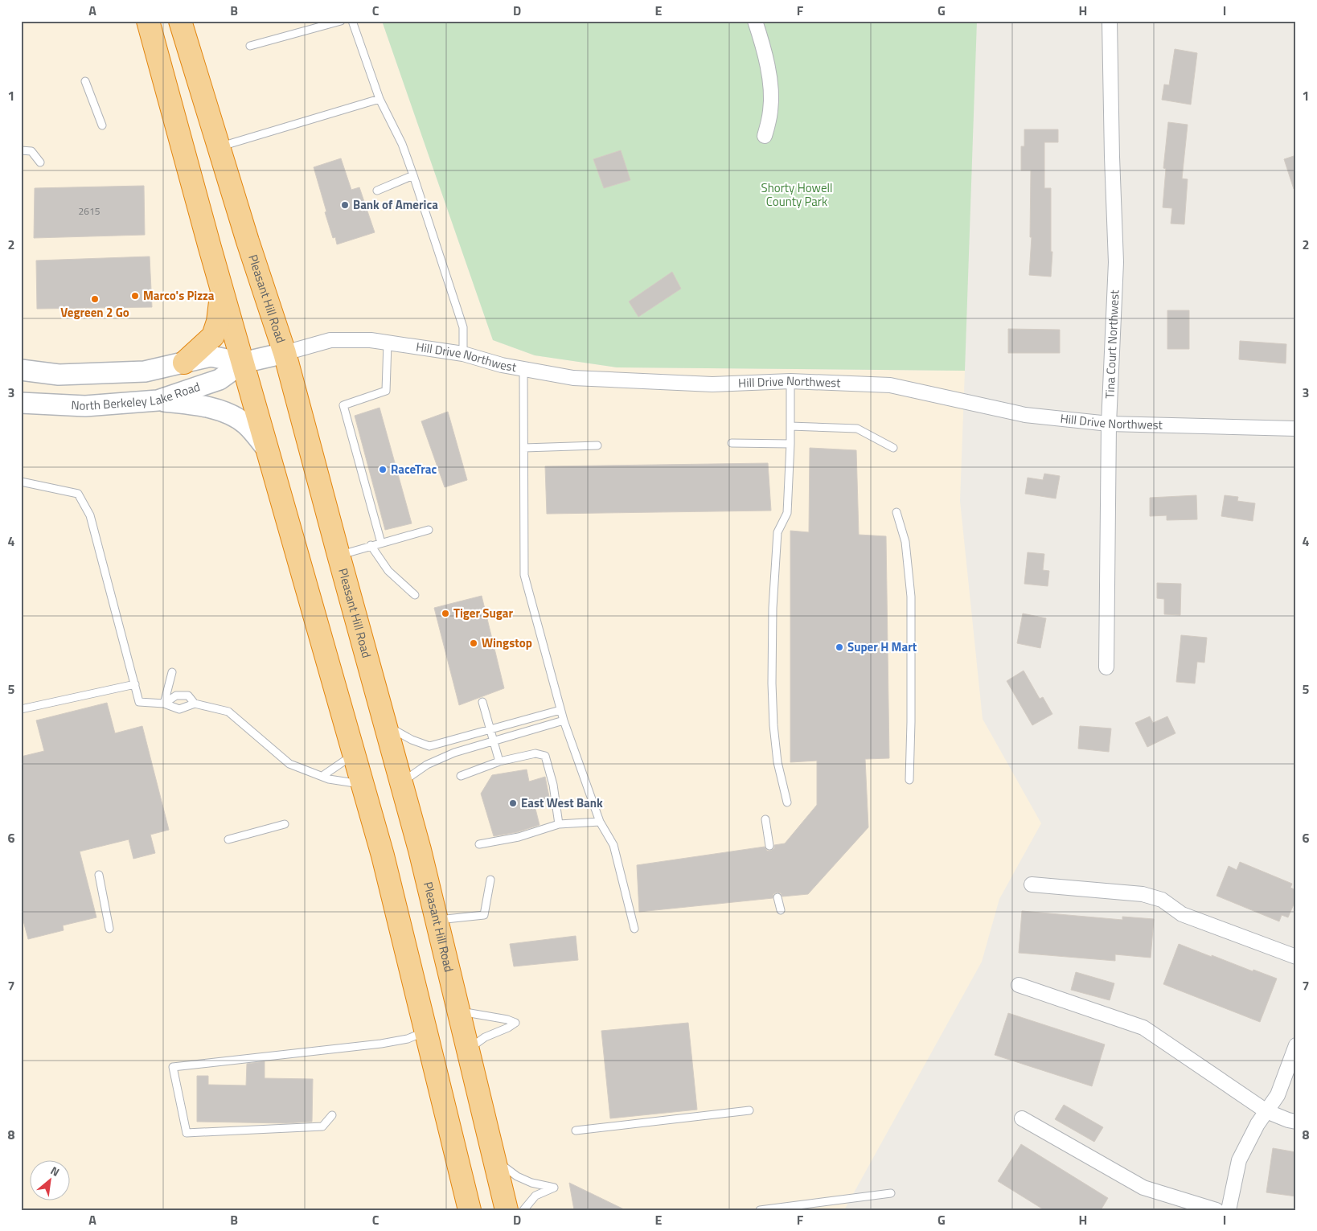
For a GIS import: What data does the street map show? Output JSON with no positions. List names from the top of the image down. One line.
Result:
{"streets":{"highway":["Pleasant Hill Road"],"street":["Tina Court Northwest","Hill Drive Northwest","North Berkeley Lake Road"]},"crossings":[["Pleasant Hill Road","Hill Drive Northwest"],["Pleasant Hill Road","North Berkeley Lake Road"],["Tina Court Northwest","Hill Drive Northwest"],["Hill Drive Northwest","North Berkeley Lake Road"]],"parks":["Shorty Howell County Park"],"places":["Bank of America","Marco's Pizza","Vegreen 2 Go","RaceTrac","Tiger Sugar","Wingstop","Super H Mart","East West Bank"],"house_numbers":["2615"],"north":"top right","grid":{"columns":["A","B","C","D","E","F","G","H","I"],"rows":["1","2","3","4","5","6","7","8"]}}
